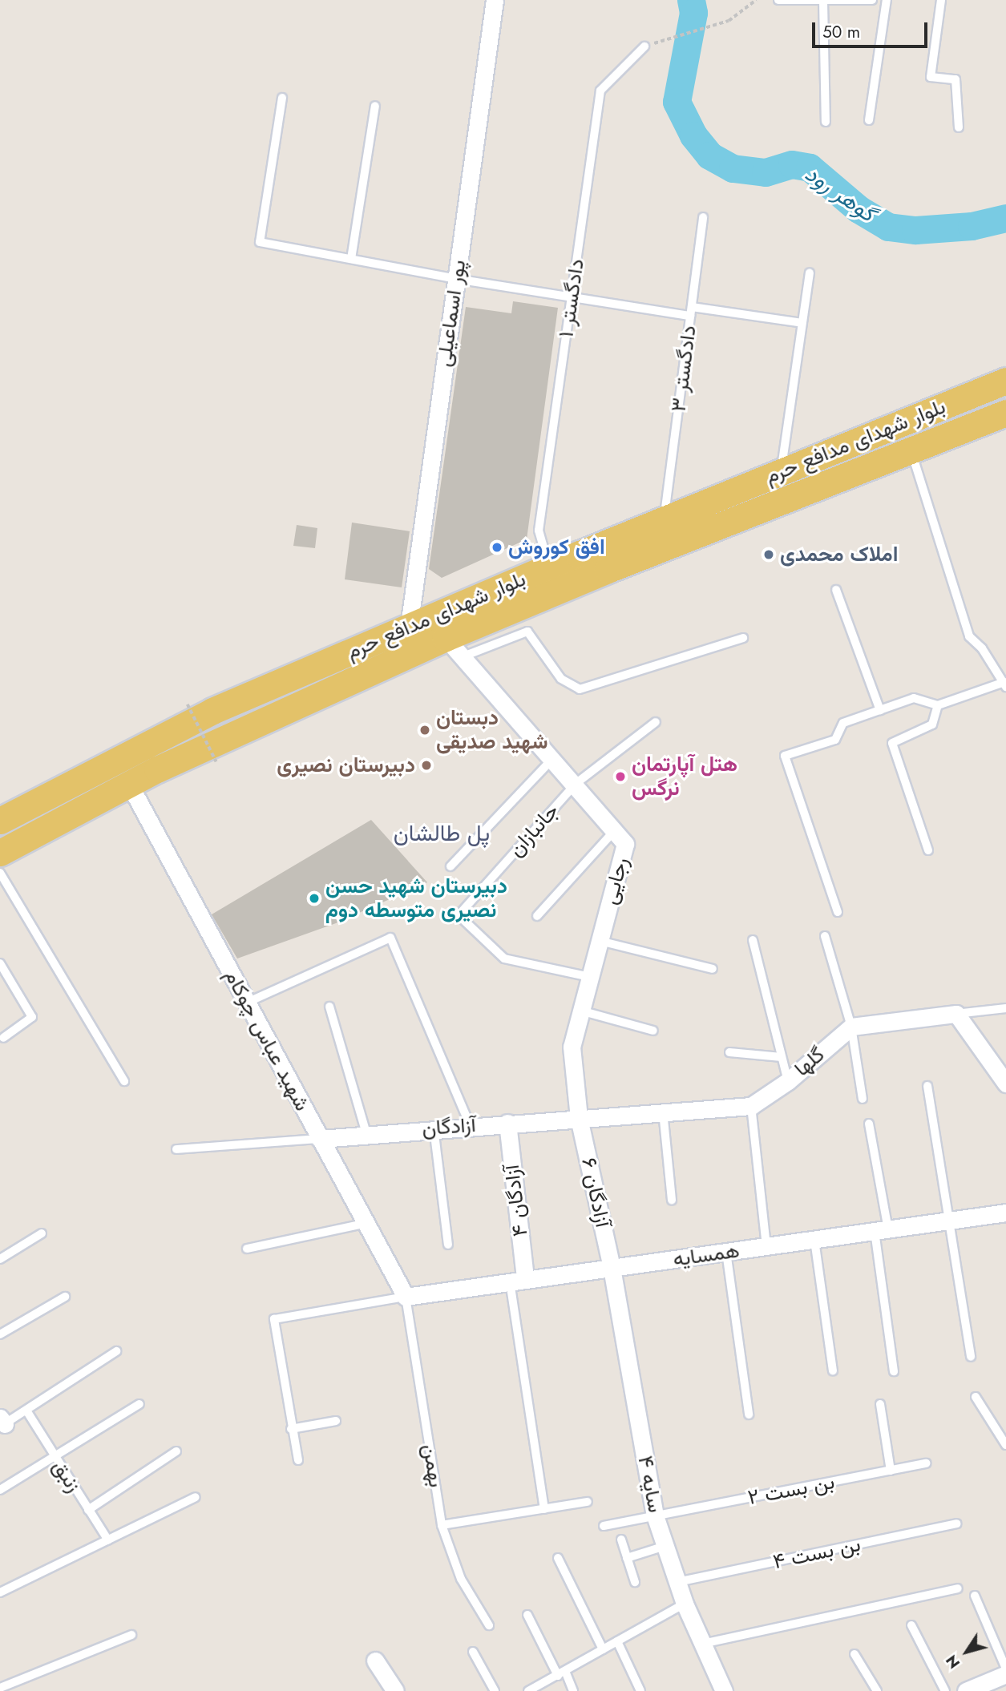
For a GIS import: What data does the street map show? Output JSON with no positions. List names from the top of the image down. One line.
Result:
{"streets":{"main road":["بلوار شهدای مدافع حرم"],"street":["پور اسماعیلی","رجایی","شهید عباس چوکام","گلها","آزادگان","آزادگان ۶","آزادگان ۴","همسایه","سایه ۴"],"lane":["دادگستر ۱","دادگستر ۳","جانبازان","بهمن","زنبق","بن بست ۲","بن بست ۴"]},"crossings":[["دادگستر ۱","بلوار شهدای مدافع حرم"],["پور اسماعیلی","بلوار شهدای مدافع حرم"],["دادگستر ۳","بلوار شهدای مدافع حرم"],["بلوار شهدای مدافع حرم","رجایی"],["بلوار شهدای مدافع حرم","شهید عباس چوکام"],["جانبازان","رجایی"],["رجایی","آزادگان"],["رجایی","آزادگان ۶"],["شهید عباس چوکام","آزادگان"],["شهید عباس چوکام","همسایه"],["شهید عباس چوکام","بهمن"],["آزادگان","آزادگان ۶"],["آزادگان","آزادگان ۴"],["آزادگان ۶","همسایه"],["آزادگان ۶","سایه ۴"],["آزادگان ۴","همسایه"],["همسایه","بهمن"],["همسایه","سایه ۴"],["سایه ۴","بن بست ۲"],["سایه ۴","بن بست ۴"]],"districts":["پل طالشان"],"water":["گوهر رود"],"places":["افق کوروش","املاک محمدی","دبستان شهید صدیقی","دبیرستان نصیری","هتل آپارتمان نرگس","دبیرستان شهید حسن نصیری متوسطه دوم"],"scale_bar":"50 m","north":"bottom left"}
